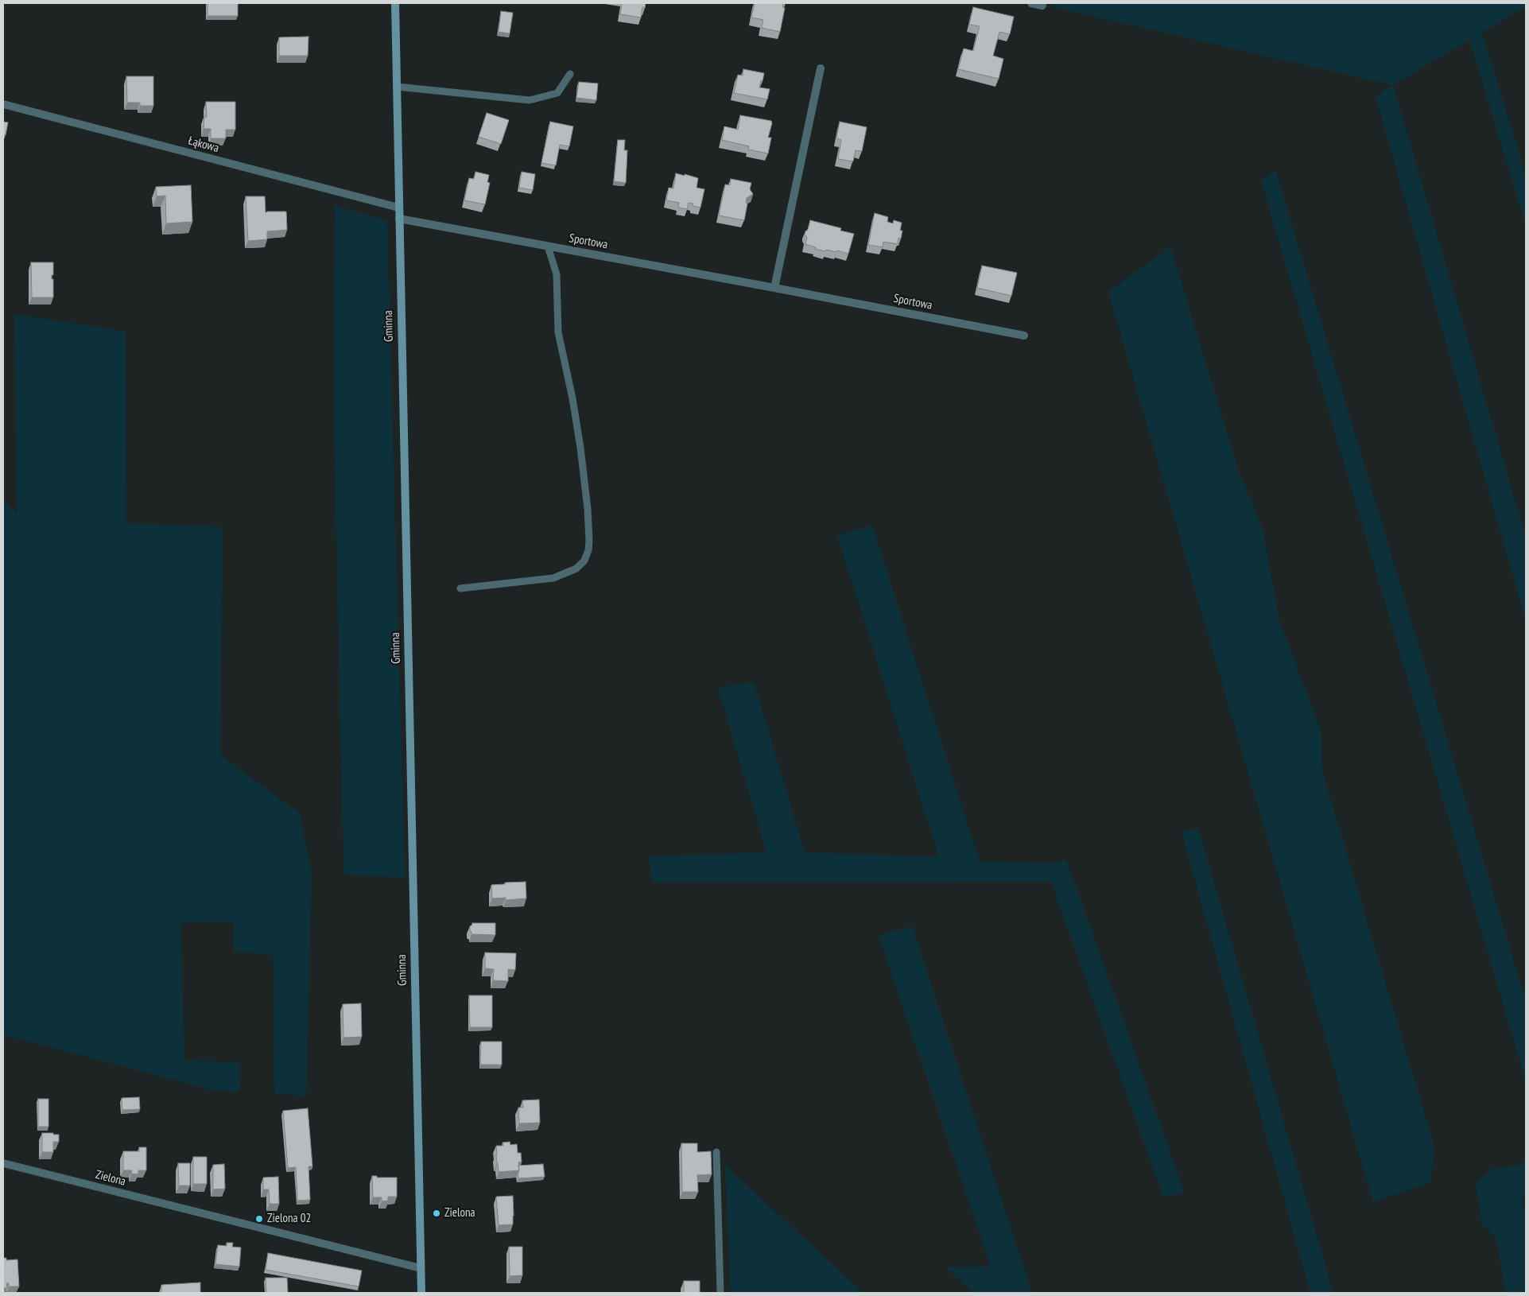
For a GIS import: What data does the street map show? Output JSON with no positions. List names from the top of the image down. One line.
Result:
{"streets":{"main road":["Gminna"],"street":["Łąkowa","Sportowa","Zielona"]},"crossings":[["Łąkowa","Gminna"],["Sportowa","Gminna"],["Gminna","Zielona"]],"places":["Zielona","Zielona 02"]}
